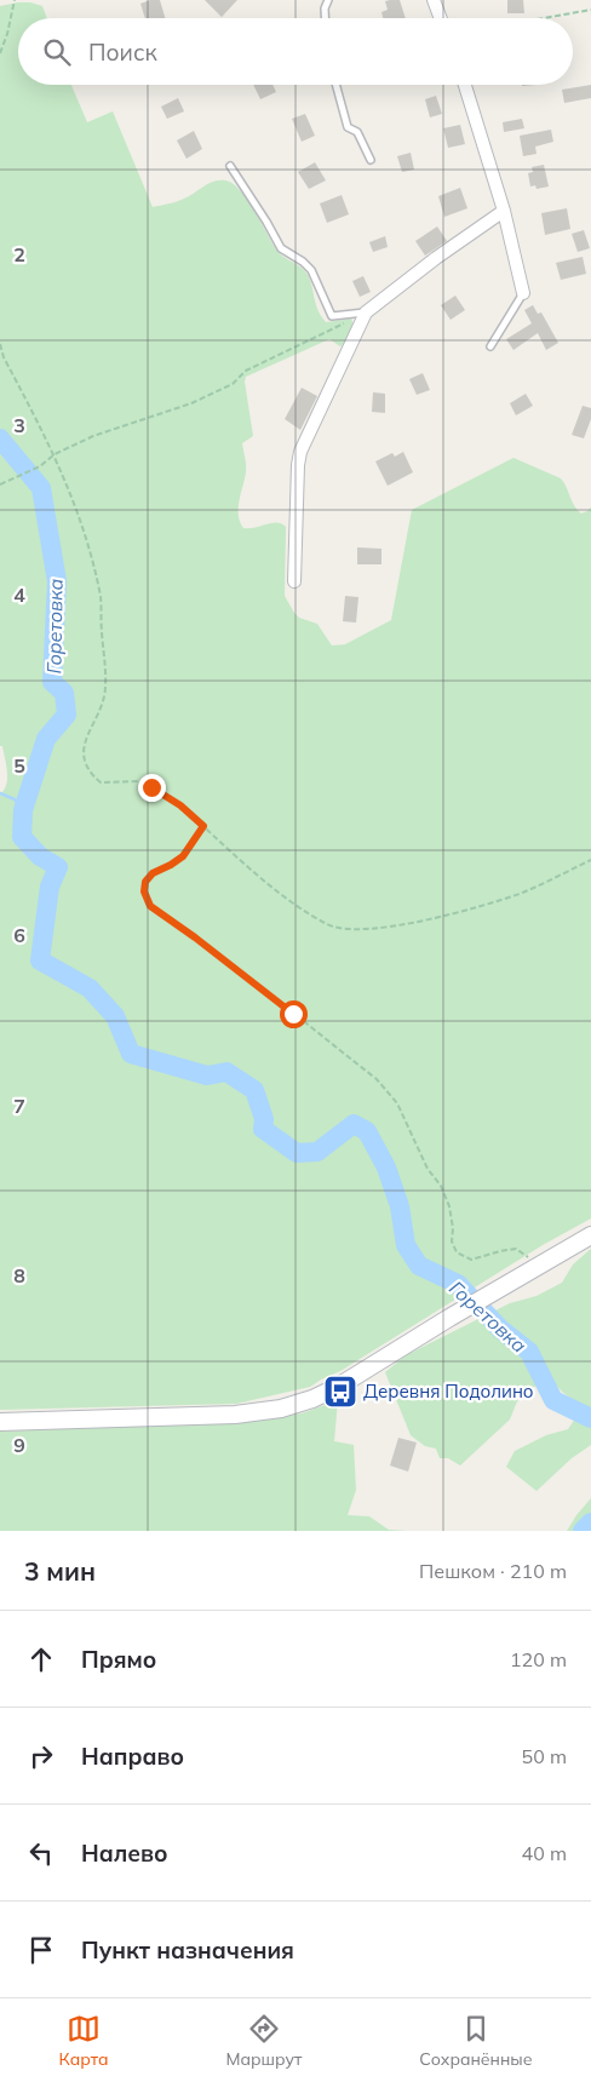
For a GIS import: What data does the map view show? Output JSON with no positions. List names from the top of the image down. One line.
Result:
{"water":["Горетовка"],"places":{"bus stop":["Деревня Подолино"]},"page":{"search":"Поиск","heading":["3 мин","Пешком · 210 m"],"list":[["Прямо","120 m"],["Направо","50 m"],["Налево","40 m"],"Пункт назначения"],"nav":["Карта","Маршрут","Сохранённые"]},"grid":{"rows":["2","3","4","5","6","7","8","9"]}}
